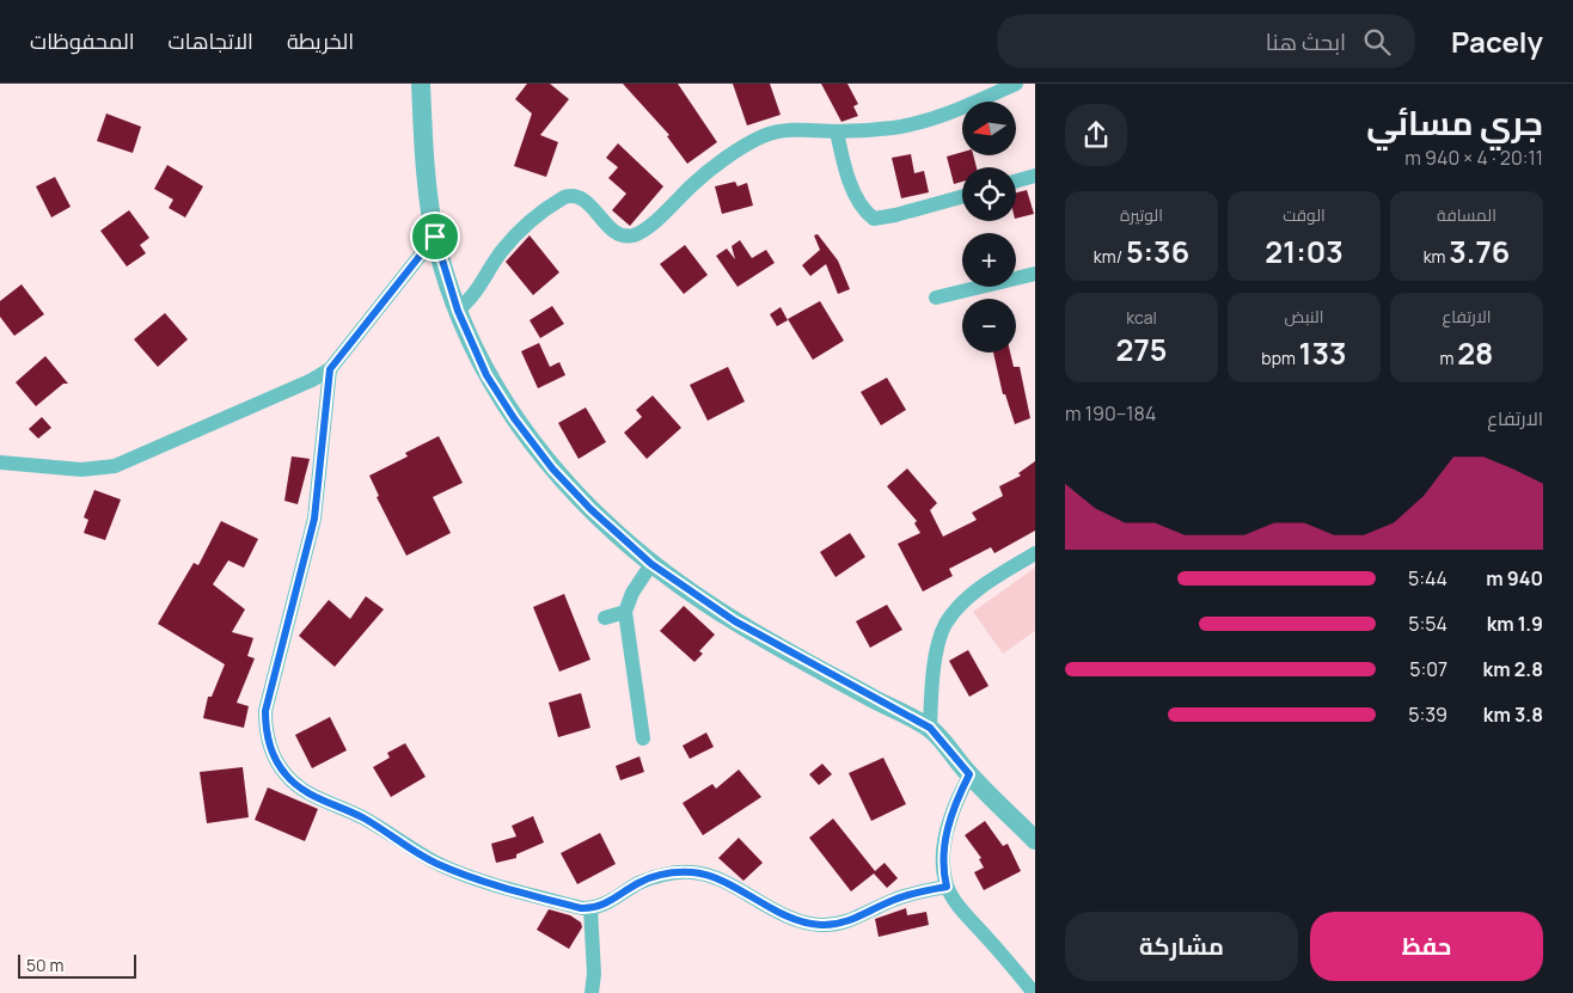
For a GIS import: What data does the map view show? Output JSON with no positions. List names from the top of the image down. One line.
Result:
{"scale_bar":"50 m","north":"left","page":{"header":"Pacely","search":"ابحث هنا","nav":["الخريطة","الاتجاهات","المحفوظات"],"heading":["جري مسائي","20:11 · 4 × 940 m"],"map_buttons":["+","−"],"stats":[["المسافة","3.76 km"],["الوقت","21:03"],["الوتيرة","5:36 /km"],["الارتفاع","28 m"],["النبض","133 bpm"],["kcal","275"]],"chart":["الارتفاع","184–190 m"],"list":[{"name":"940 m","note":"5:44"},{"name":"1.9 km","note":"5:54"},{"name":"2.8 km","note":"5:07"},{"name":"3.8 km","note":"5:39"}],"buttons":["حفظ","مشاركة"],"scale":"50 m"}}
